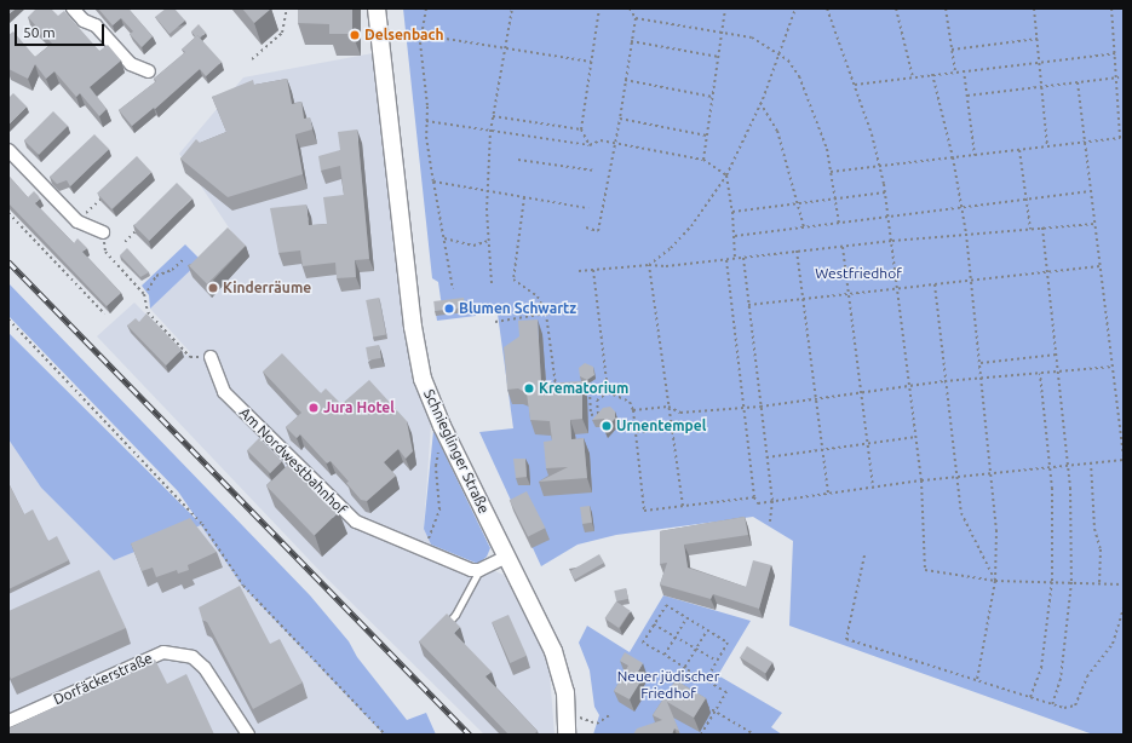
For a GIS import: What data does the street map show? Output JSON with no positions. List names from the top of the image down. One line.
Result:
{"streets":{"main road":["Schnieglinger Straße"],"street":["Am Nordwestbahnhof","Dorfäckerstraße"]},"parks":["Westfriedhof","Neuer jüdischer Friedhof"],"places":["Delsenbach","Kinderräume","Blumen Schwartz","Krematorium","Jura Hotel","Urnentempel"],"scale_bar":"50 m"}
